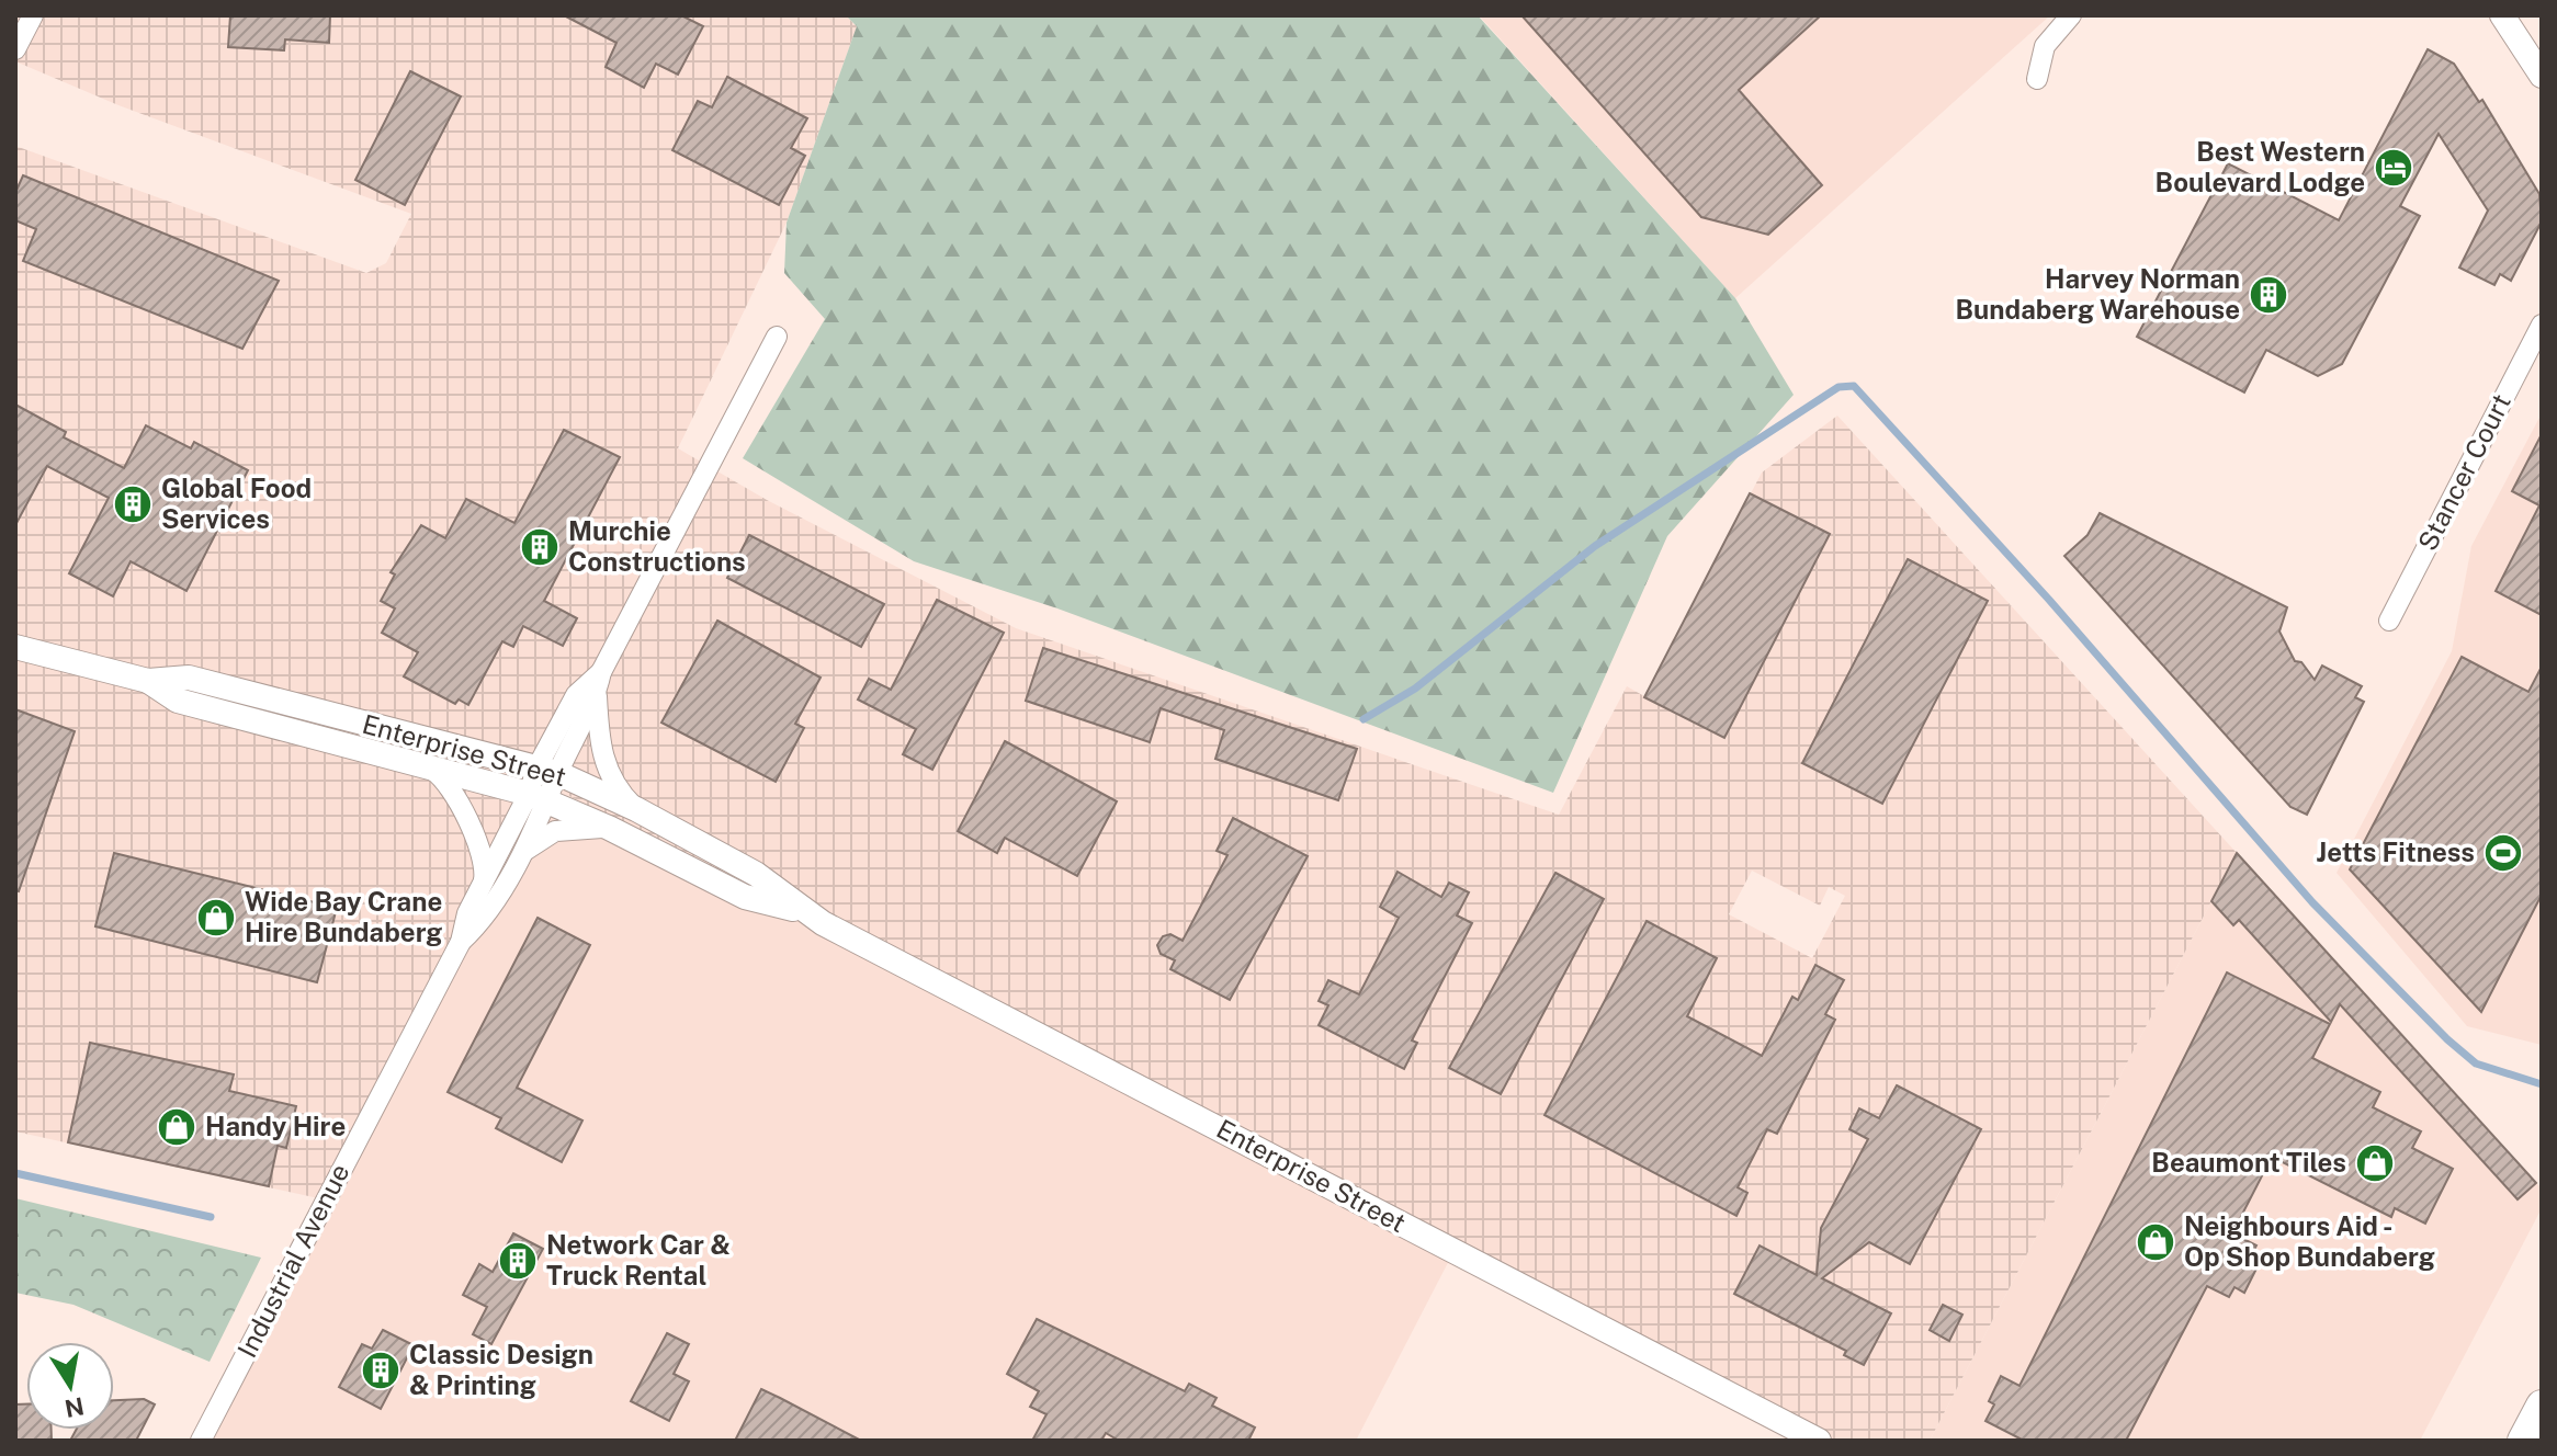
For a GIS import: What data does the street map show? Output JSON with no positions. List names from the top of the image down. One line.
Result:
{"streets":{"street":["Stancer Court","Enterprise Street","Industrial Avenue"]},"crossings":[["Enterprise Street","Industrial Avenue"]],"places":{"hotel":["Best Western Boulevard Lodge"],"building":["Harvey Norman Bundaberg Warehouse","Global Food Services","Murchie Constructions","Network Car & Truck Rental","Classic Design & Printing"],"sports":["Jetts Fitness"],"shop":["Wide Bay Crane Hire Bundaberg","Handy Hire","Beaumont Tiles","Neighbours Aid - Op Shop Bundaberg"]},"north":"bottom"}
